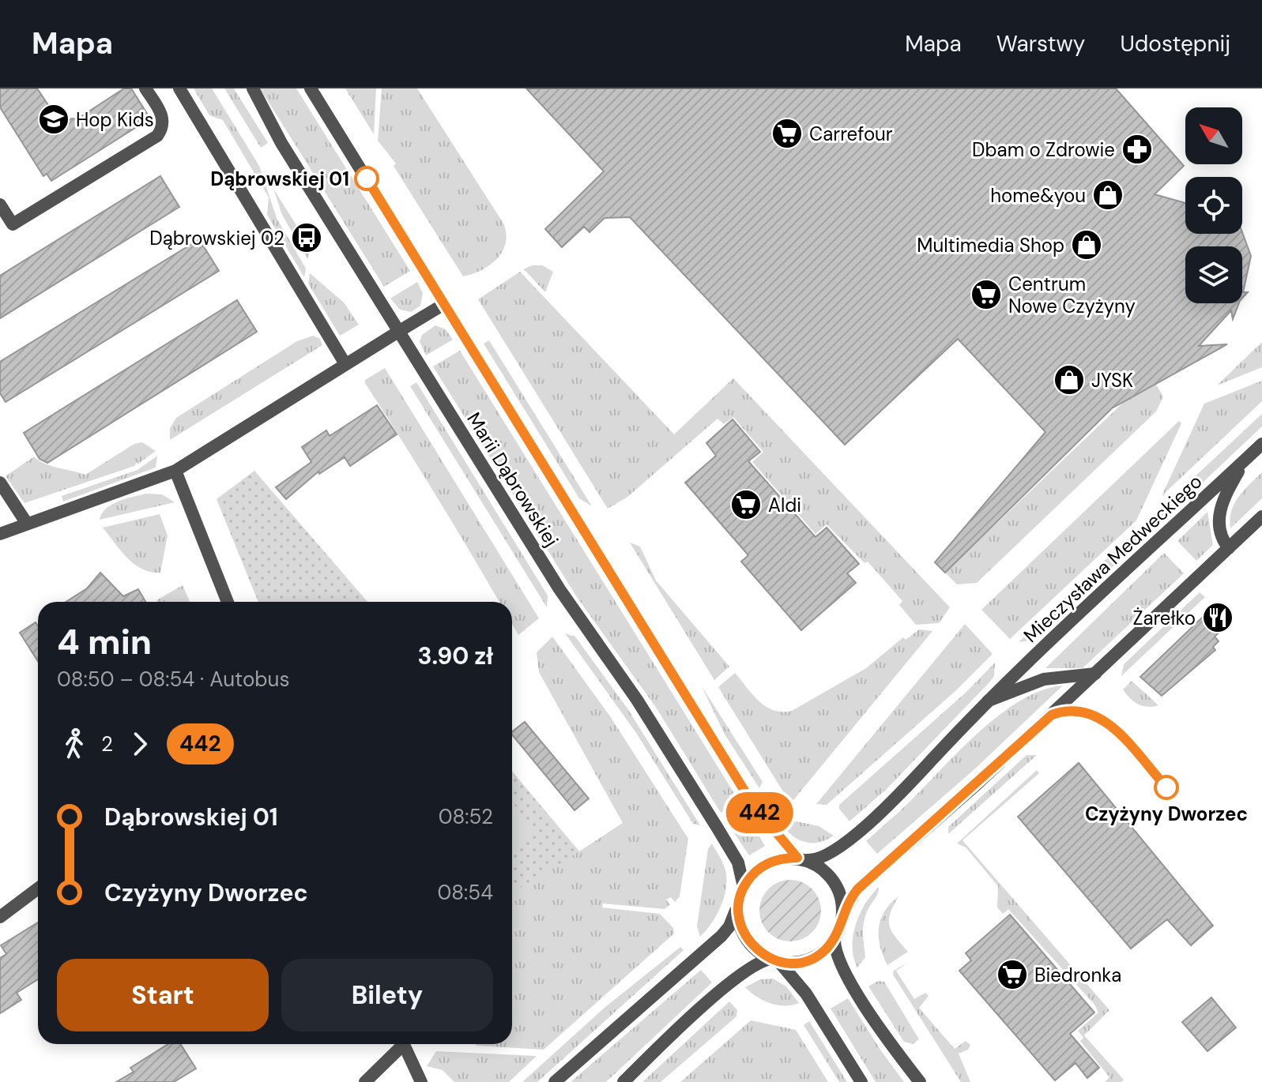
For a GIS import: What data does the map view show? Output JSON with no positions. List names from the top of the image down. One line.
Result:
{"streets":{"street":["Marii Dąbrowskiej","Mieczysława Medweckiego"]},"crossings":[["Marii Dąbrowskiej","Mieczysława Medweckiego"]],"places":{"school or university":["Hop Kids"],"supermarket":["Carrefour","Centrum Nowe Czyżyny","Aldi","Biedronka"],"pharmacy":["Dbam o Zdrowie"],"other":["Dąbrowskiej 01","Czyżyny Dworzec"],"shop":["home&you","Multimedia Shop","JYSK"],"bus stop":["Dąbrowskiej 02"],"restaurant":["Żarełko"]},"lines":["bus line 442"],"north":"top left","page":{"header":"Mapa","nav":["Mapa","Warstwy","Udostępnij"],"on_map":"442","heading":["4 min","08:50 – 08:54 · Autobus","3.90 zł"],"legs":["2","442"],"list":[{"name":"Dąbrowskiej 01","value":"08:52"},{"name":"Czyżyny Dworzec","value":"08:54"}],"buttons":["Start","Bilety"]}}
